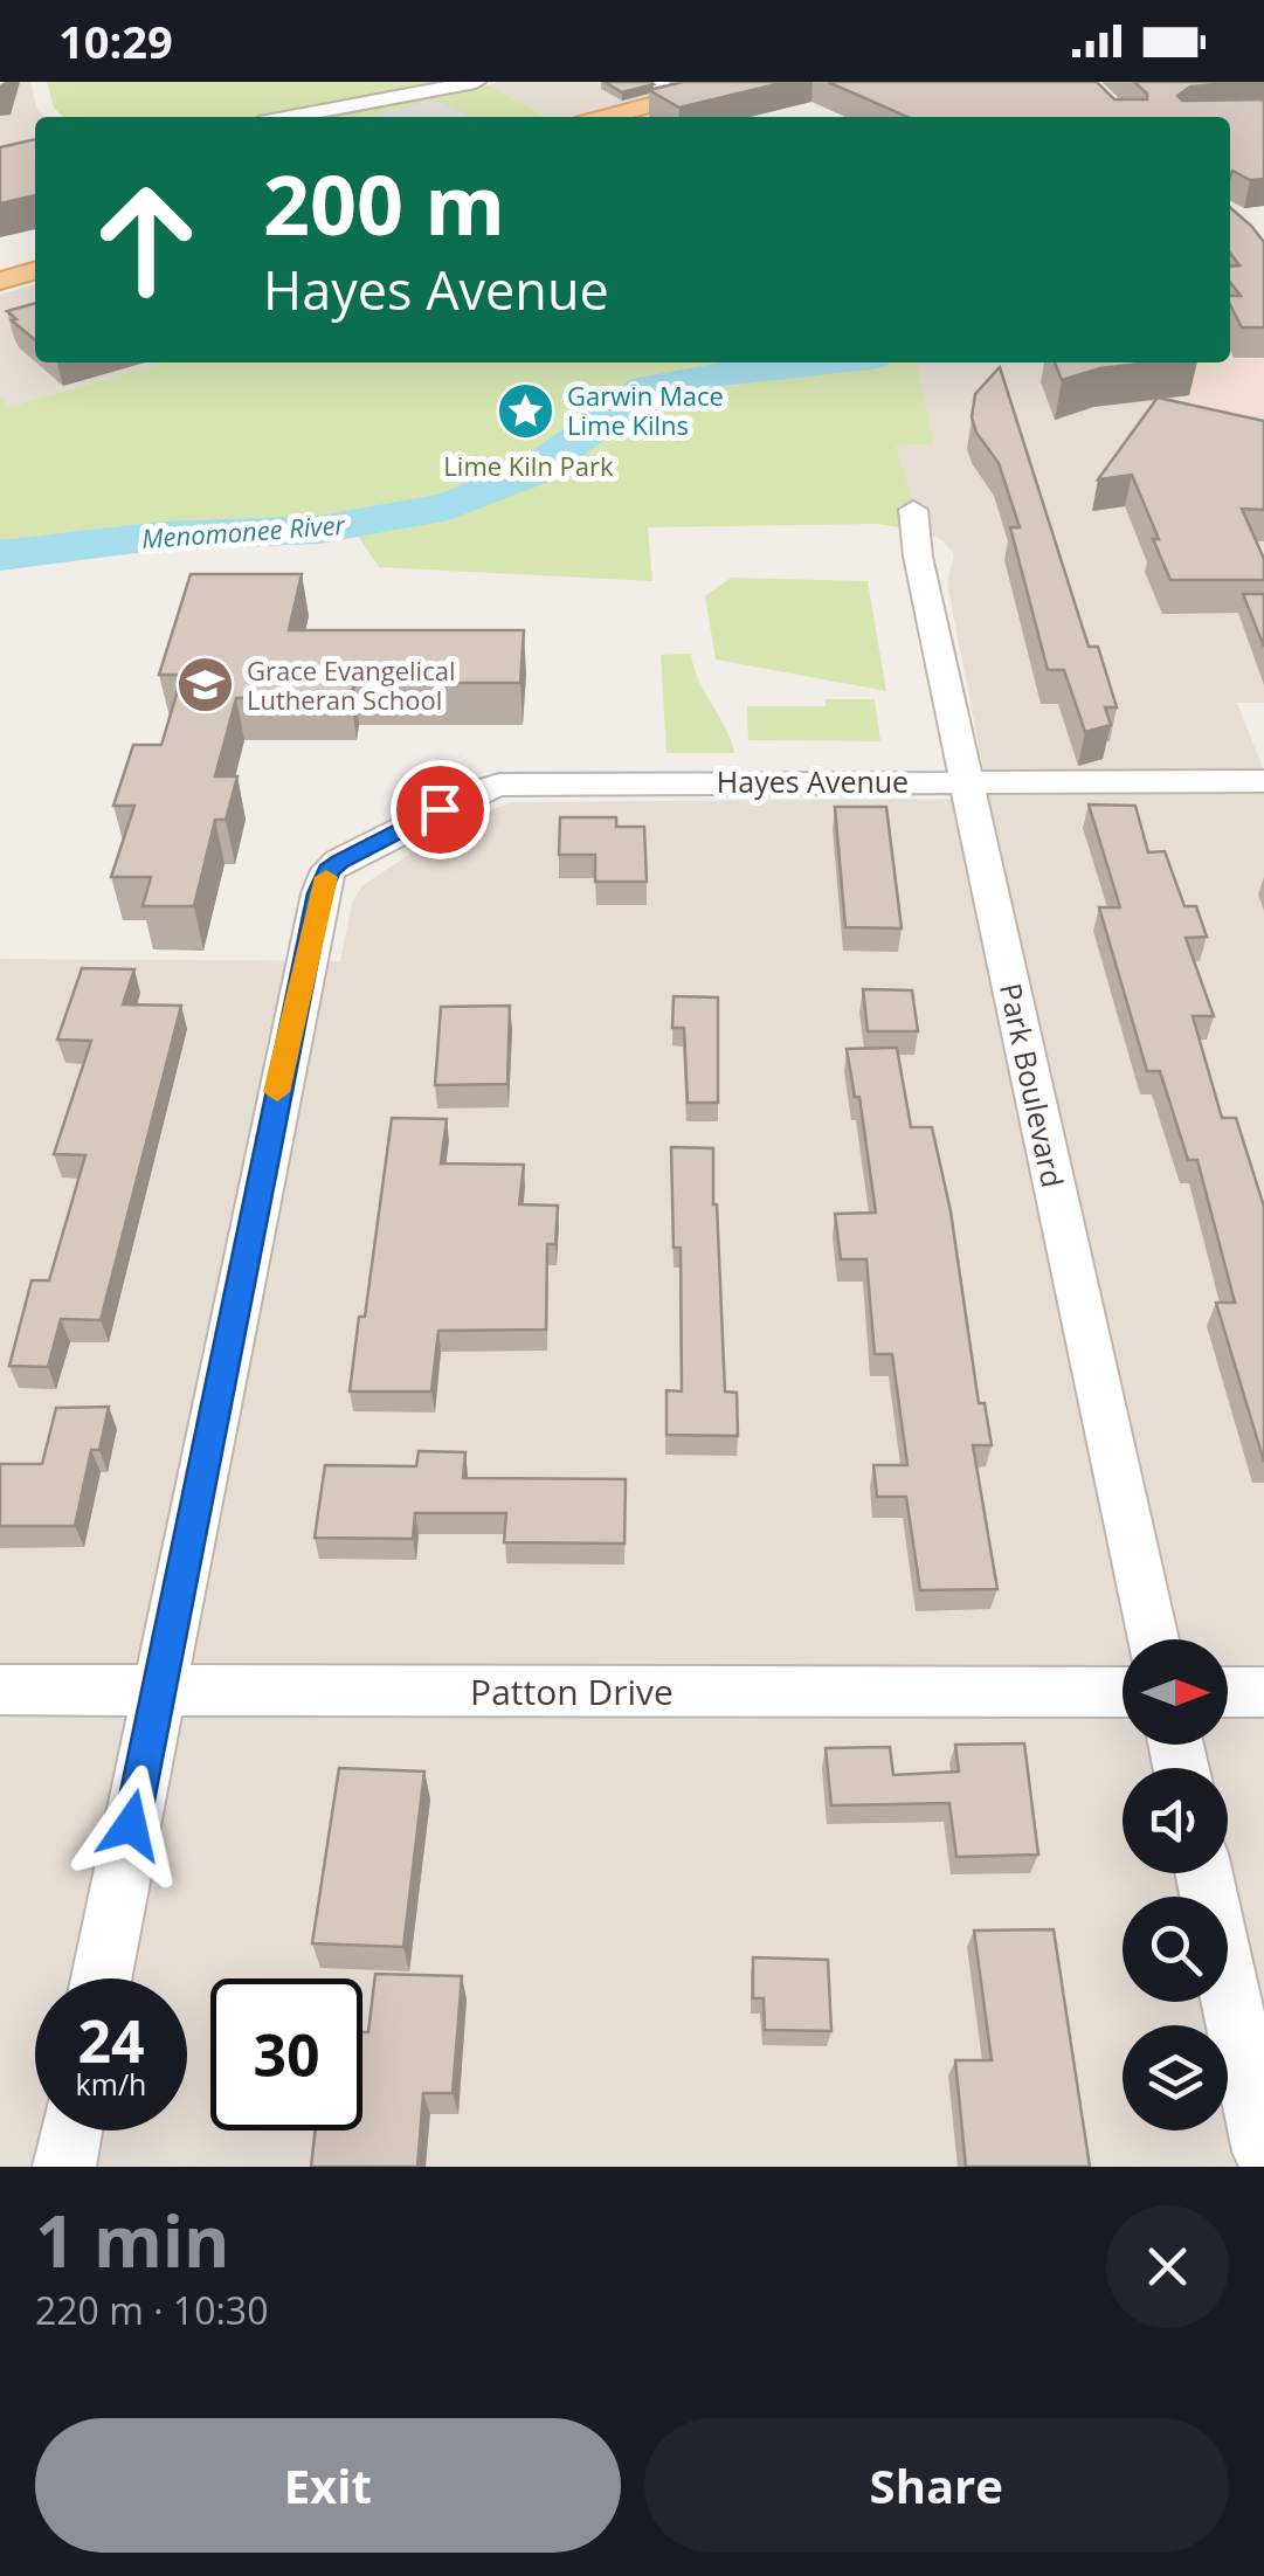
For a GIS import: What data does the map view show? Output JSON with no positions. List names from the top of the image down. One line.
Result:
{"streets":{"street":["Hayes Avenue","Park Boulevard","Patton Drive"]},"crossings":[["Hayes Avenue","Park Boulevard"],["Hayes Avenue","Patton Drive"]],"water":["Menomonee River"],"parks":["Lime Kiln Park"],"places":{"place":["Garwin Mace Lime Kilns"],"school or university":["Grace Evangelical Lutheran School"]},"north":"right","page":{"status":"10:29","turn":["200 m","Hayes Avenue"],"speed":"24 km/h","limit":"30","heading":["1 min","220 m · 10:30"],"buttons":["Exit","Share"]}}
